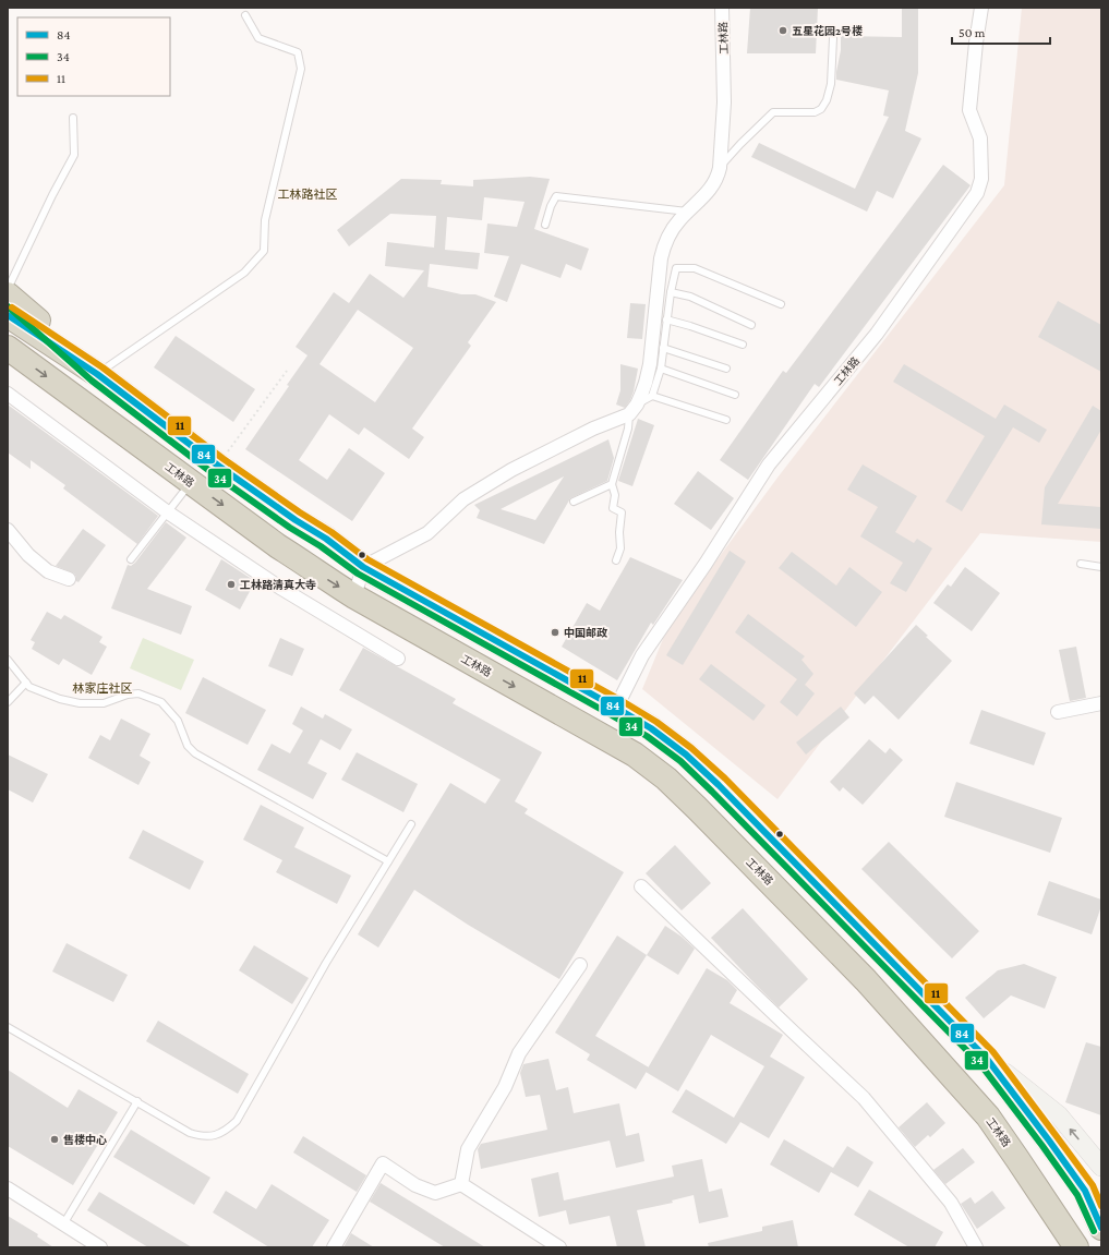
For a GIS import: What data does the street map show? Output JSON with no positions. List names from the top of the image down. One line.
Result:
{"streets":{"highway":["工林路"]},"districts":["工林路社区","林家庄社区"],"places":["五星花园2号楼","工林路清真大寺","中国邮政","售楼中心"],"lines":["transit line 34","transit line 11","transit line 84"],"legend":["84","34","11"],"scale_bar":"50 m"}
